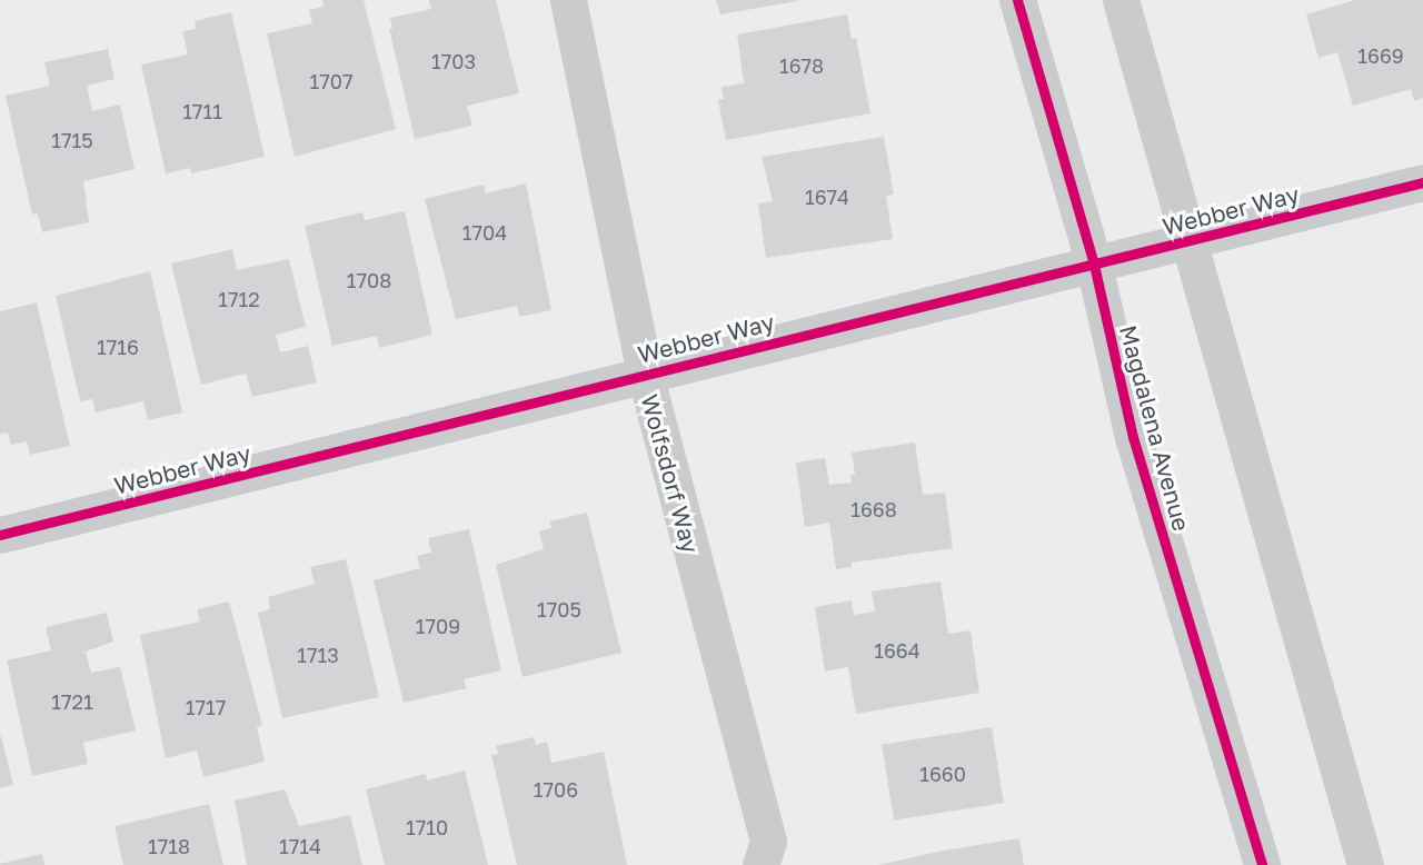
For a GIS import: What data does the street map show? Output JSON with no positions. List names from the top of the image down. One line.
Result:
{"streets":{"street":["Webber Way","Magdalena Avenue","Wolfsdorf Way"]},"crossings":[["Webber Way","Magdalena Avenue"],["Webber Way","Wolfsdorf Way"]],"house_numbers":["1669","1703","1678","1707","1711","1715","1674","1704","1708","1712","1716","1668","1705","1709","1664","1713","1721","1717","1660","1706","1710","1718","1714"]}
